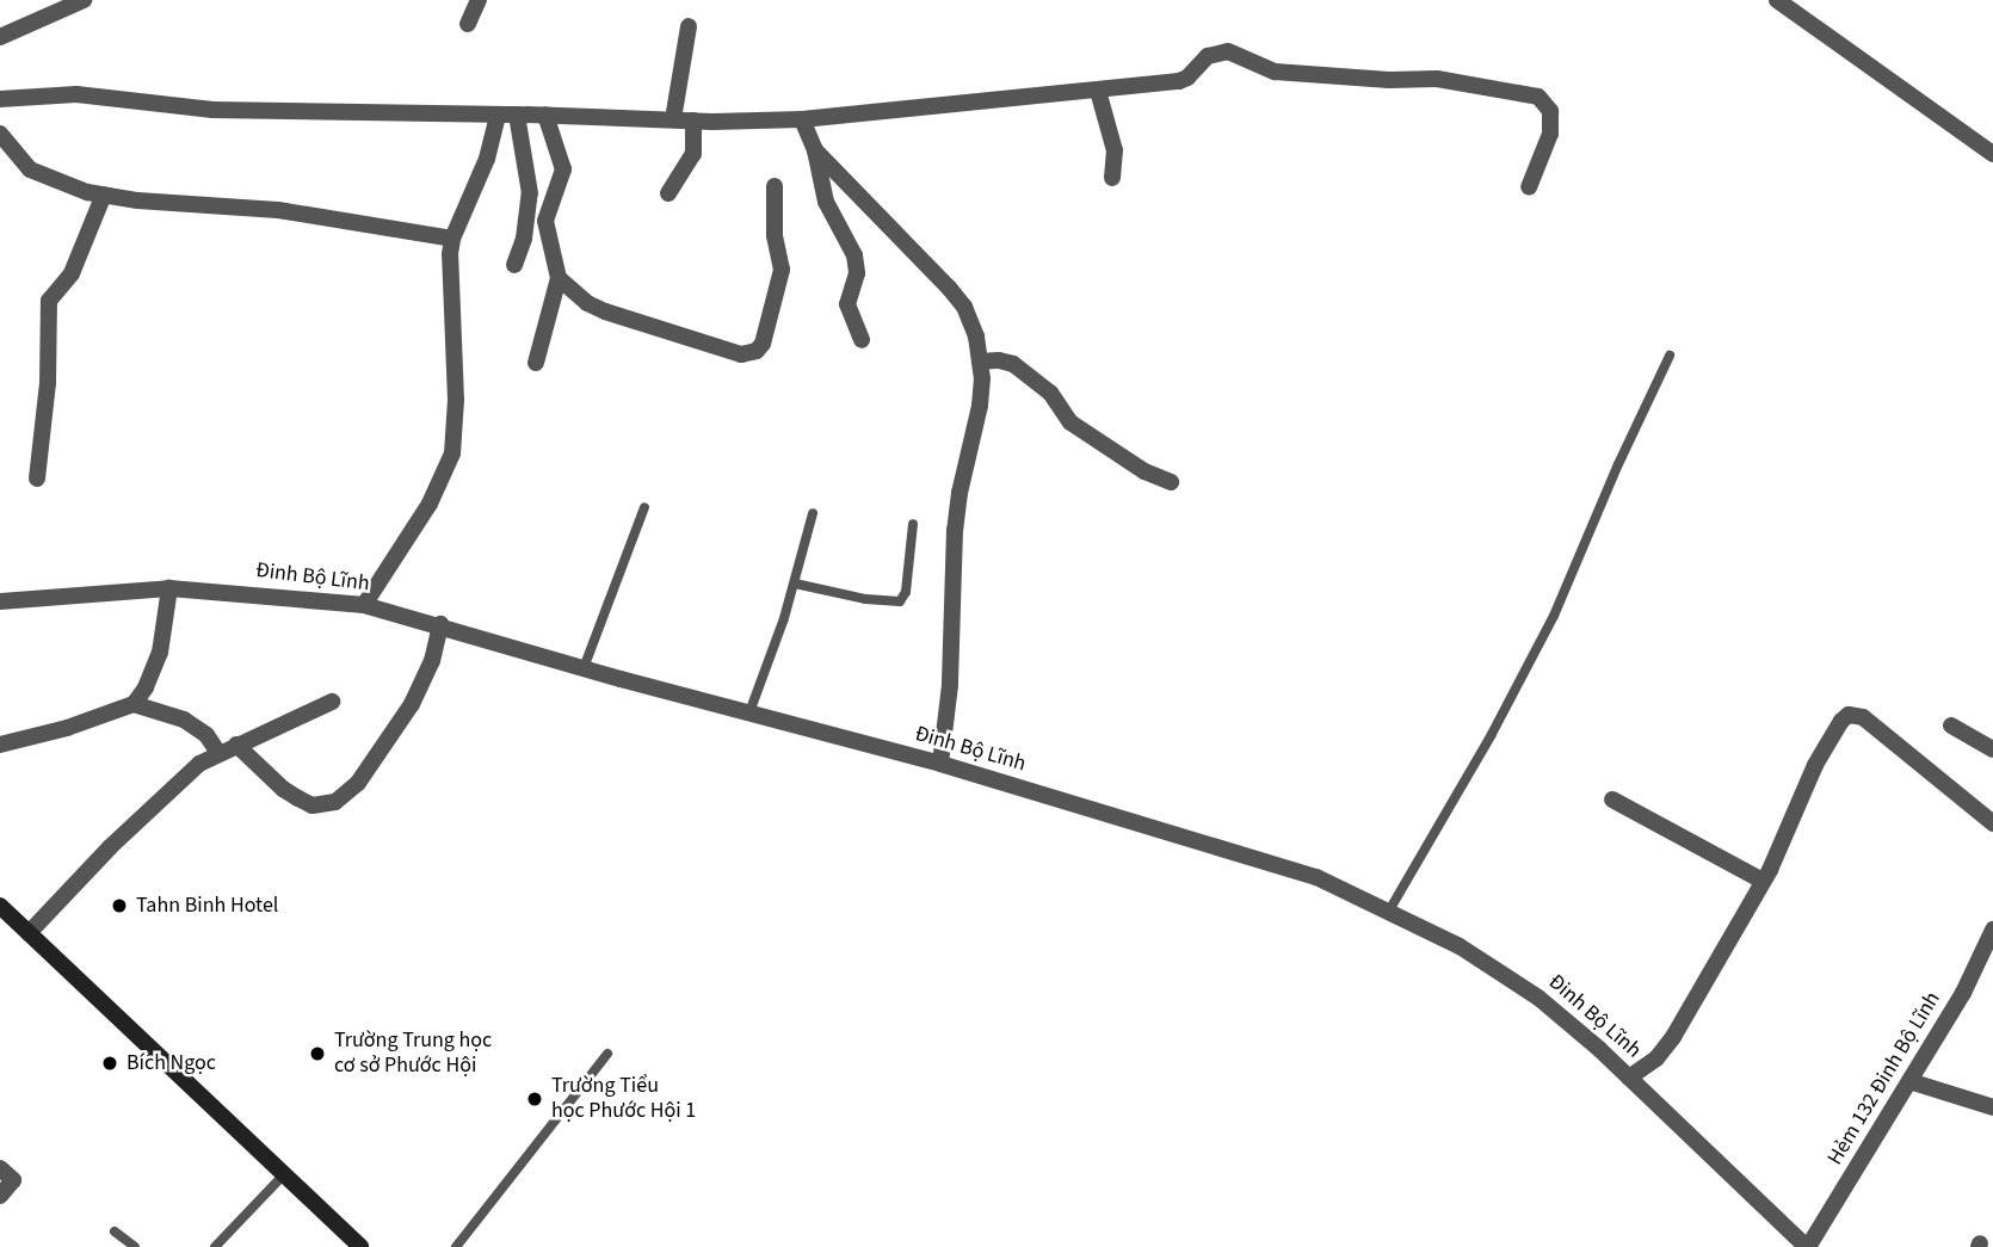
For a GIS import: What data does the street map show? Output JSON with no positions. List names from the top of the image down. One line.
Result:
{"streets":{"street":["Đinh Bộ Lĩnh","Hẻm 132 Đinh Bộ Lĩnh"]},"crossings":[["Đinh Bộ Lĩnh","Hẻm 132 Đinh Bộ Lĩnh"]],"places":["Tahn Binh Hotel","Trường Trung học cơ sở Phước Hội","Bích Ngọc","Trường Tiểu học Phước Hội 1"]}
